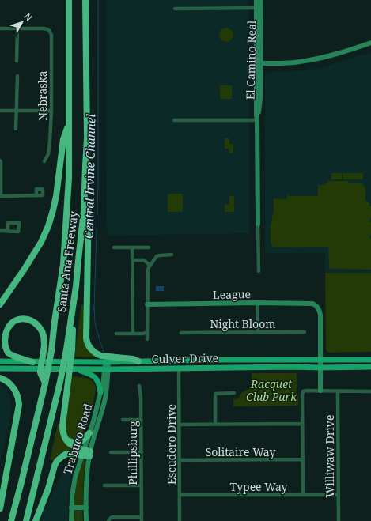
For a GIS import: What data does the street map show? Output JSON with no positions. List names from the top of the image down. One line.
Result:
{"streets":{"highway":["Santa Ana Freeway"],"main road":["El Camino Real","League","Culver Drive","Trabuco Road"],"street":["Nebraska","Night Bloom","Escudero Drive","Solitaire Way","Phillipsburg","Williwaw Drive","Typee Way"]},"crossings":[["League","Culver Drive"],["Culver Drive","Trabuco Road"],["Culver Drive","Escudero Drive"],["Escudero Drive","Solitaire Way"],["Escudero Drive","Typee Way"],["Williwaw Drive","Typee Way"]],"water":["Central Irvine Channel"],"parks":["Racquet Club Park"],"north":"top right"}
